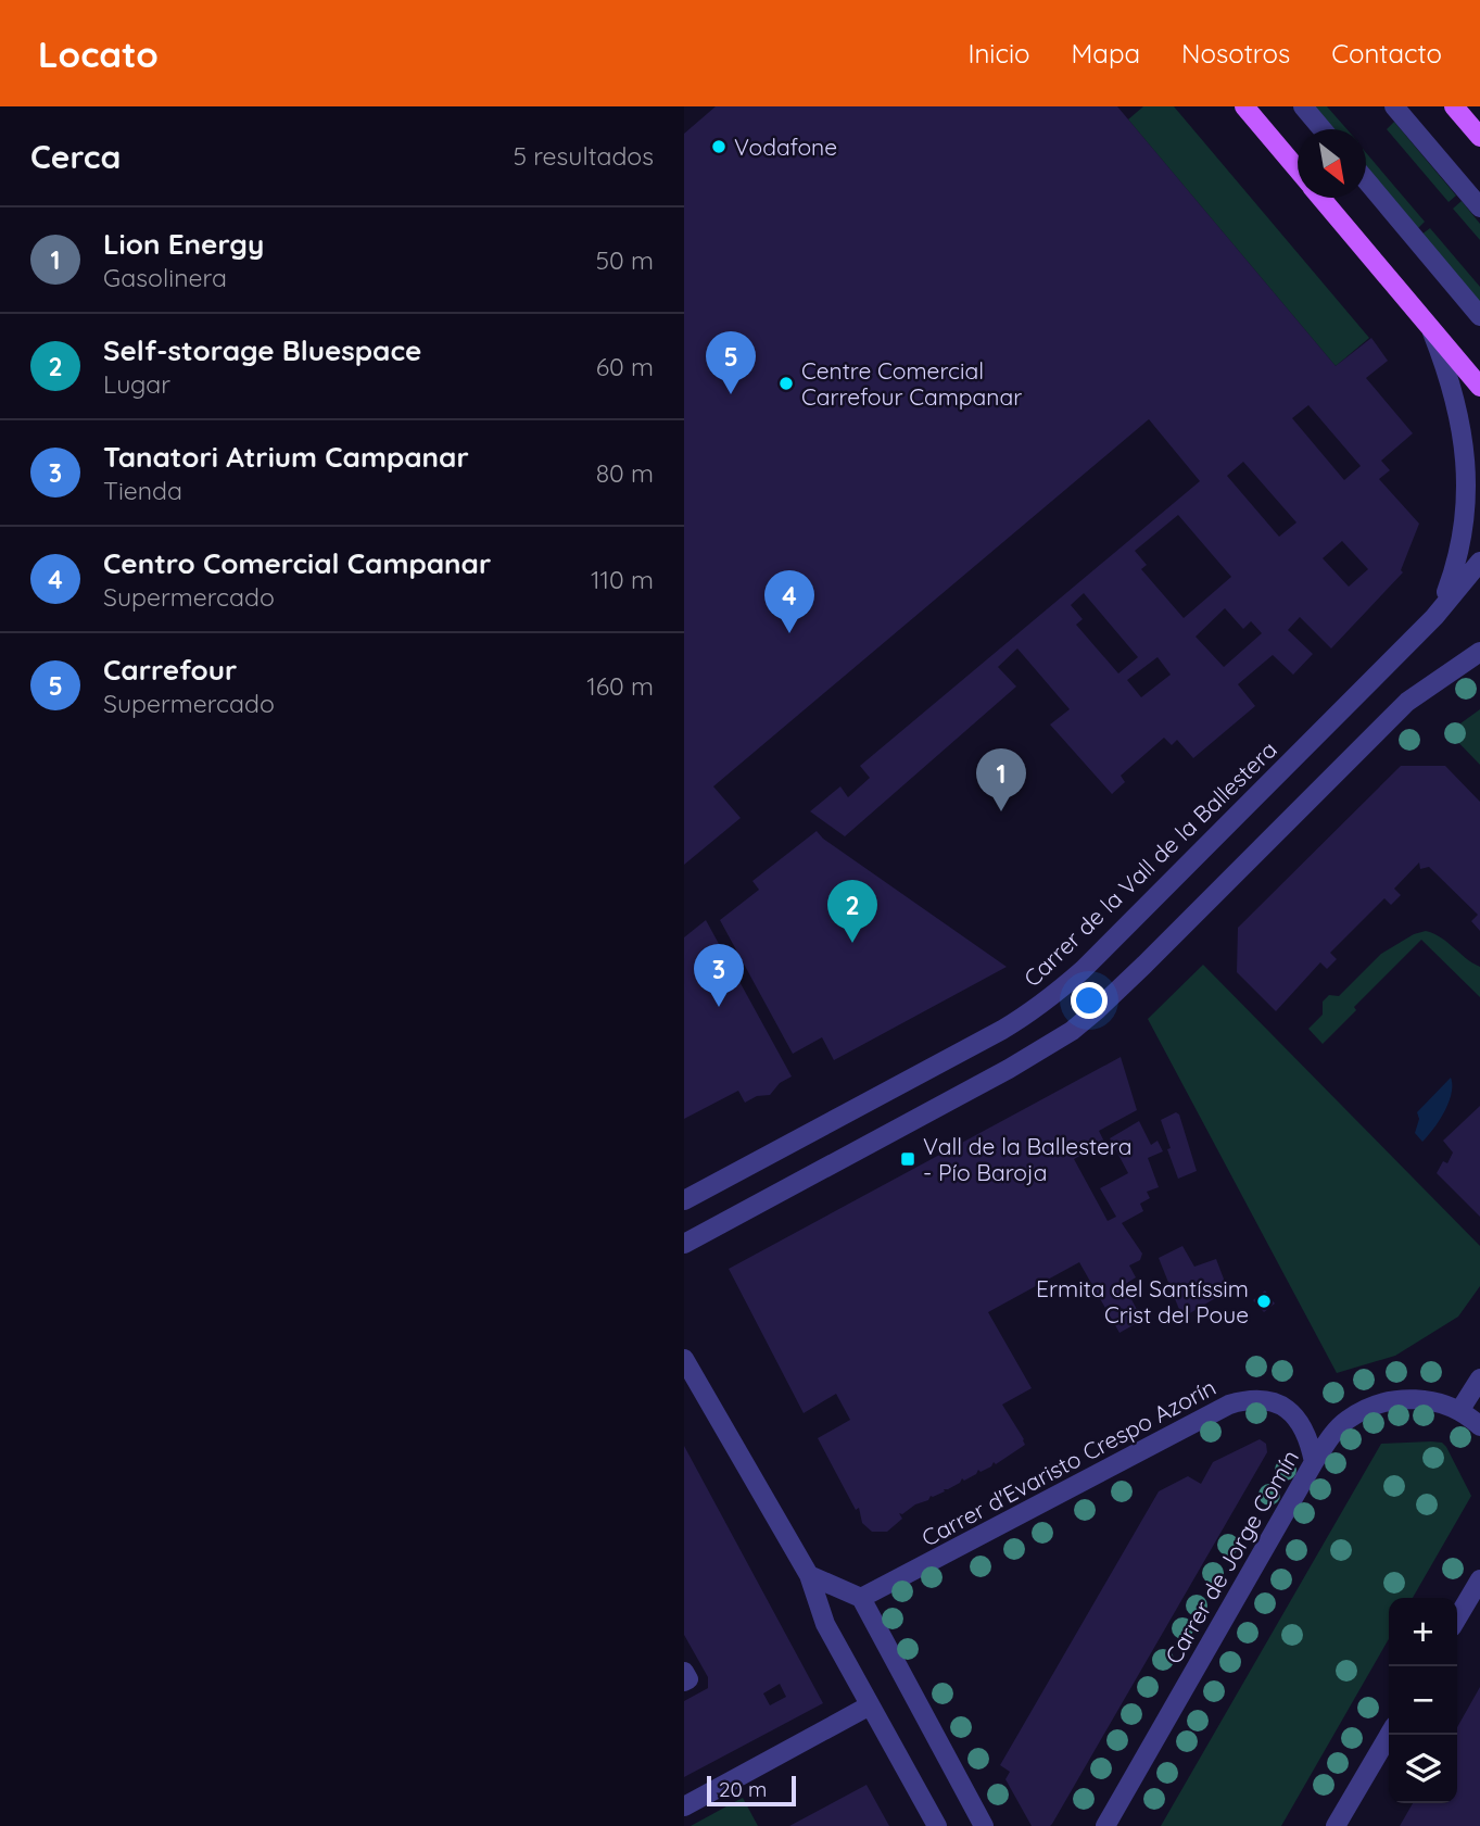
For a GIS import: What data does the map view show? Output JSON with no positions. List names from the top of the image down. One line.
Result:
{"streets":{"street":["Carrer de la Vall de la Ballestera","Carrer d'Evaristo Crespo Azorín","Carrer de Jorge Comín"]},"crossings":[["Carrer d'Evaristo Crespo Azorín","Carrer de Jorge Comín"]],"places":{"other":["Vodafone","Centre Comercial Carrefour Campanar","Ermita del Santíssim Crist del Poue"],"transit":["Vall de la Ballestera - Pío Baroja"]},"scale_bar":"20 m","north":"bottom right","page":{"header":"Locato","nav":["Inicio","Mapa","Nosotros","Contacto"],"heading":["Cerca","5 resultados"],"list":[{"mark":"1","name":"Lion Energy","note":"Gasolinera","value":"50 m"},{"mark":"2","name":"Self-storage Bluespace","note":"Lugar","value":"60 m"},{"mark":"3","name":"Tanatori Atrium Campanar","note":"Tienda","value":"80 m"},{"mark":"4","name":"Centro Comercial Campanar","note":"Supermercado","value":"110 m"},{"mark":"5","name":"Carrefour","note":"Supermercado","value":"160 m"}],"pins":["5","4","1","2","3"],"map_buttons":["+","−"],"scale":"20 m"}}
